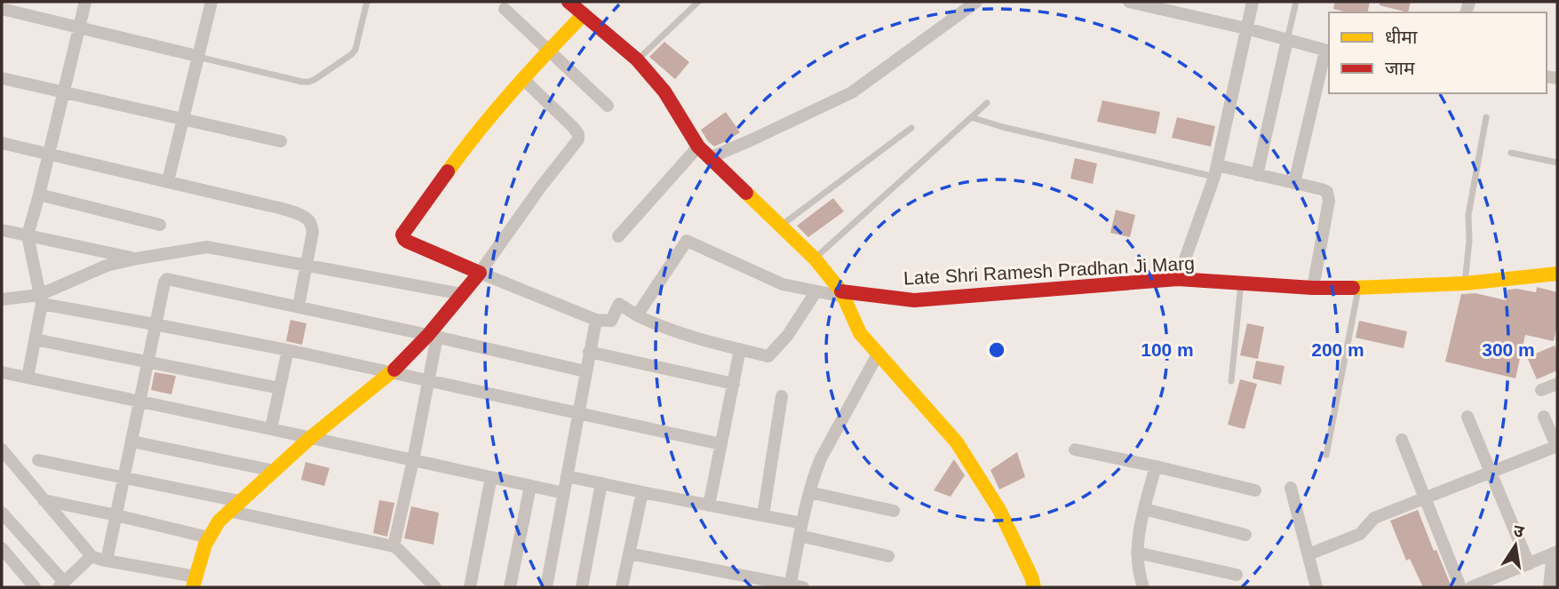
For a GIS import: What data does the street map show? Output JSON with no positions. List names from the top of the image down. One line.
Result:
{"streets":{"street":["Late Shri Ramesh Pradhan Ji Marg"]},"legend":["धीमा","जाम"],"north":"top","rings":["100 m","200 m","300 m"]}
